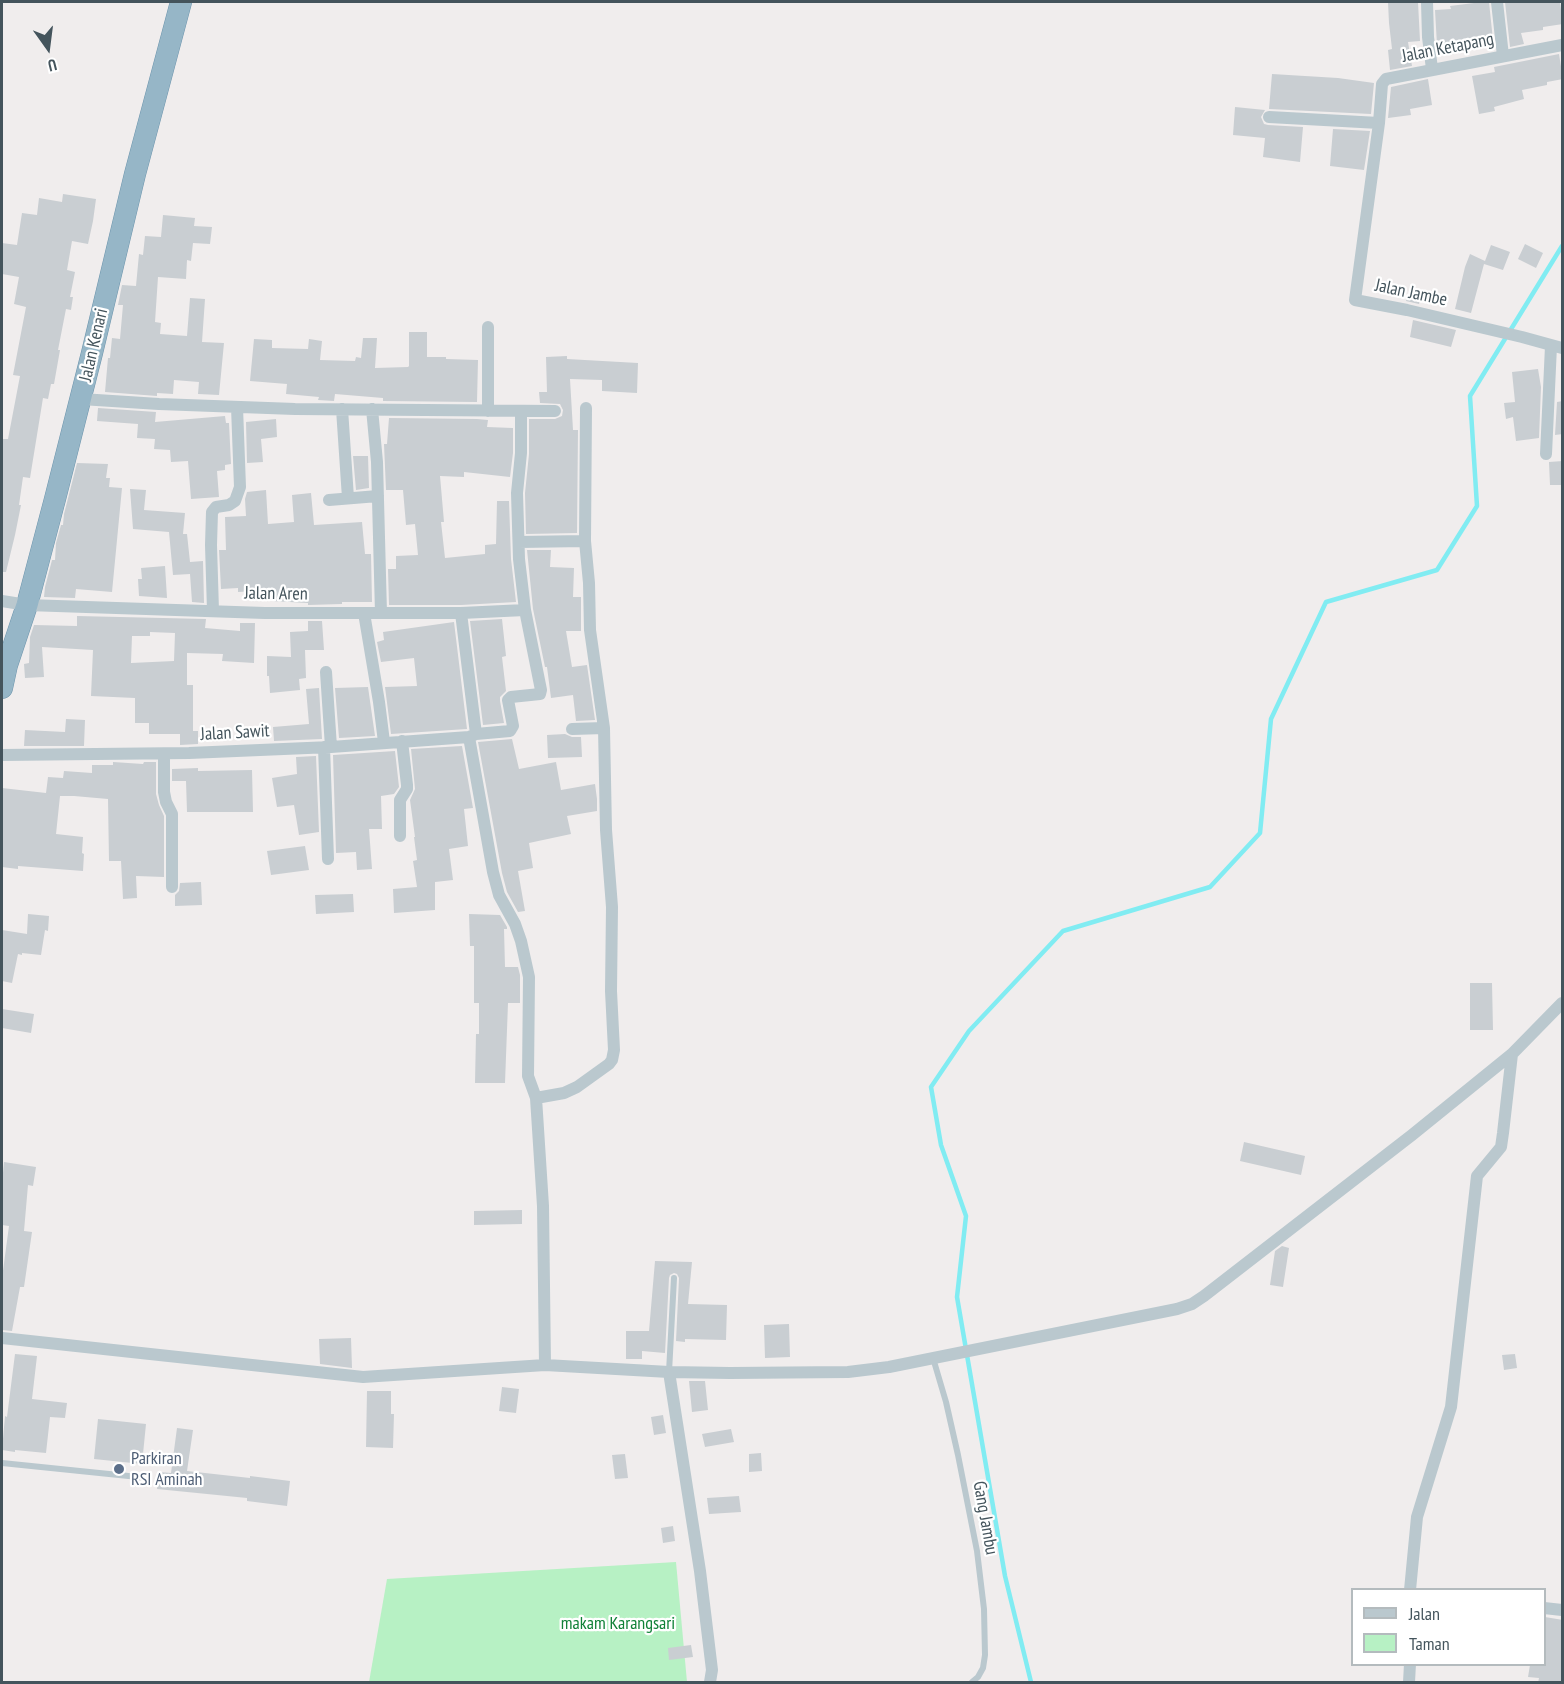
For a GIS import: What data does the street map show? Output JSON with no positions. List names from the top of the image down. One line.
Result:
{"streets":{"highway":["Jalan Kenari"],"street":["Jalan Ketapang","Jalan Jambe","Jalan Aren","Jalan Sawit"],"lane":["Gang Jambu"]},"crossings":[["Jalan Ketapang","Jalan Jambe"],["Jalan Kenari","Jalan Aren"],["Jalan Aren","Jalan Sawit"]],"parks":["makam Karangsari"],"places":["Parkiran RSI Aminah"],"legend":["Jalan","Taman"],"north":"bottom"}
